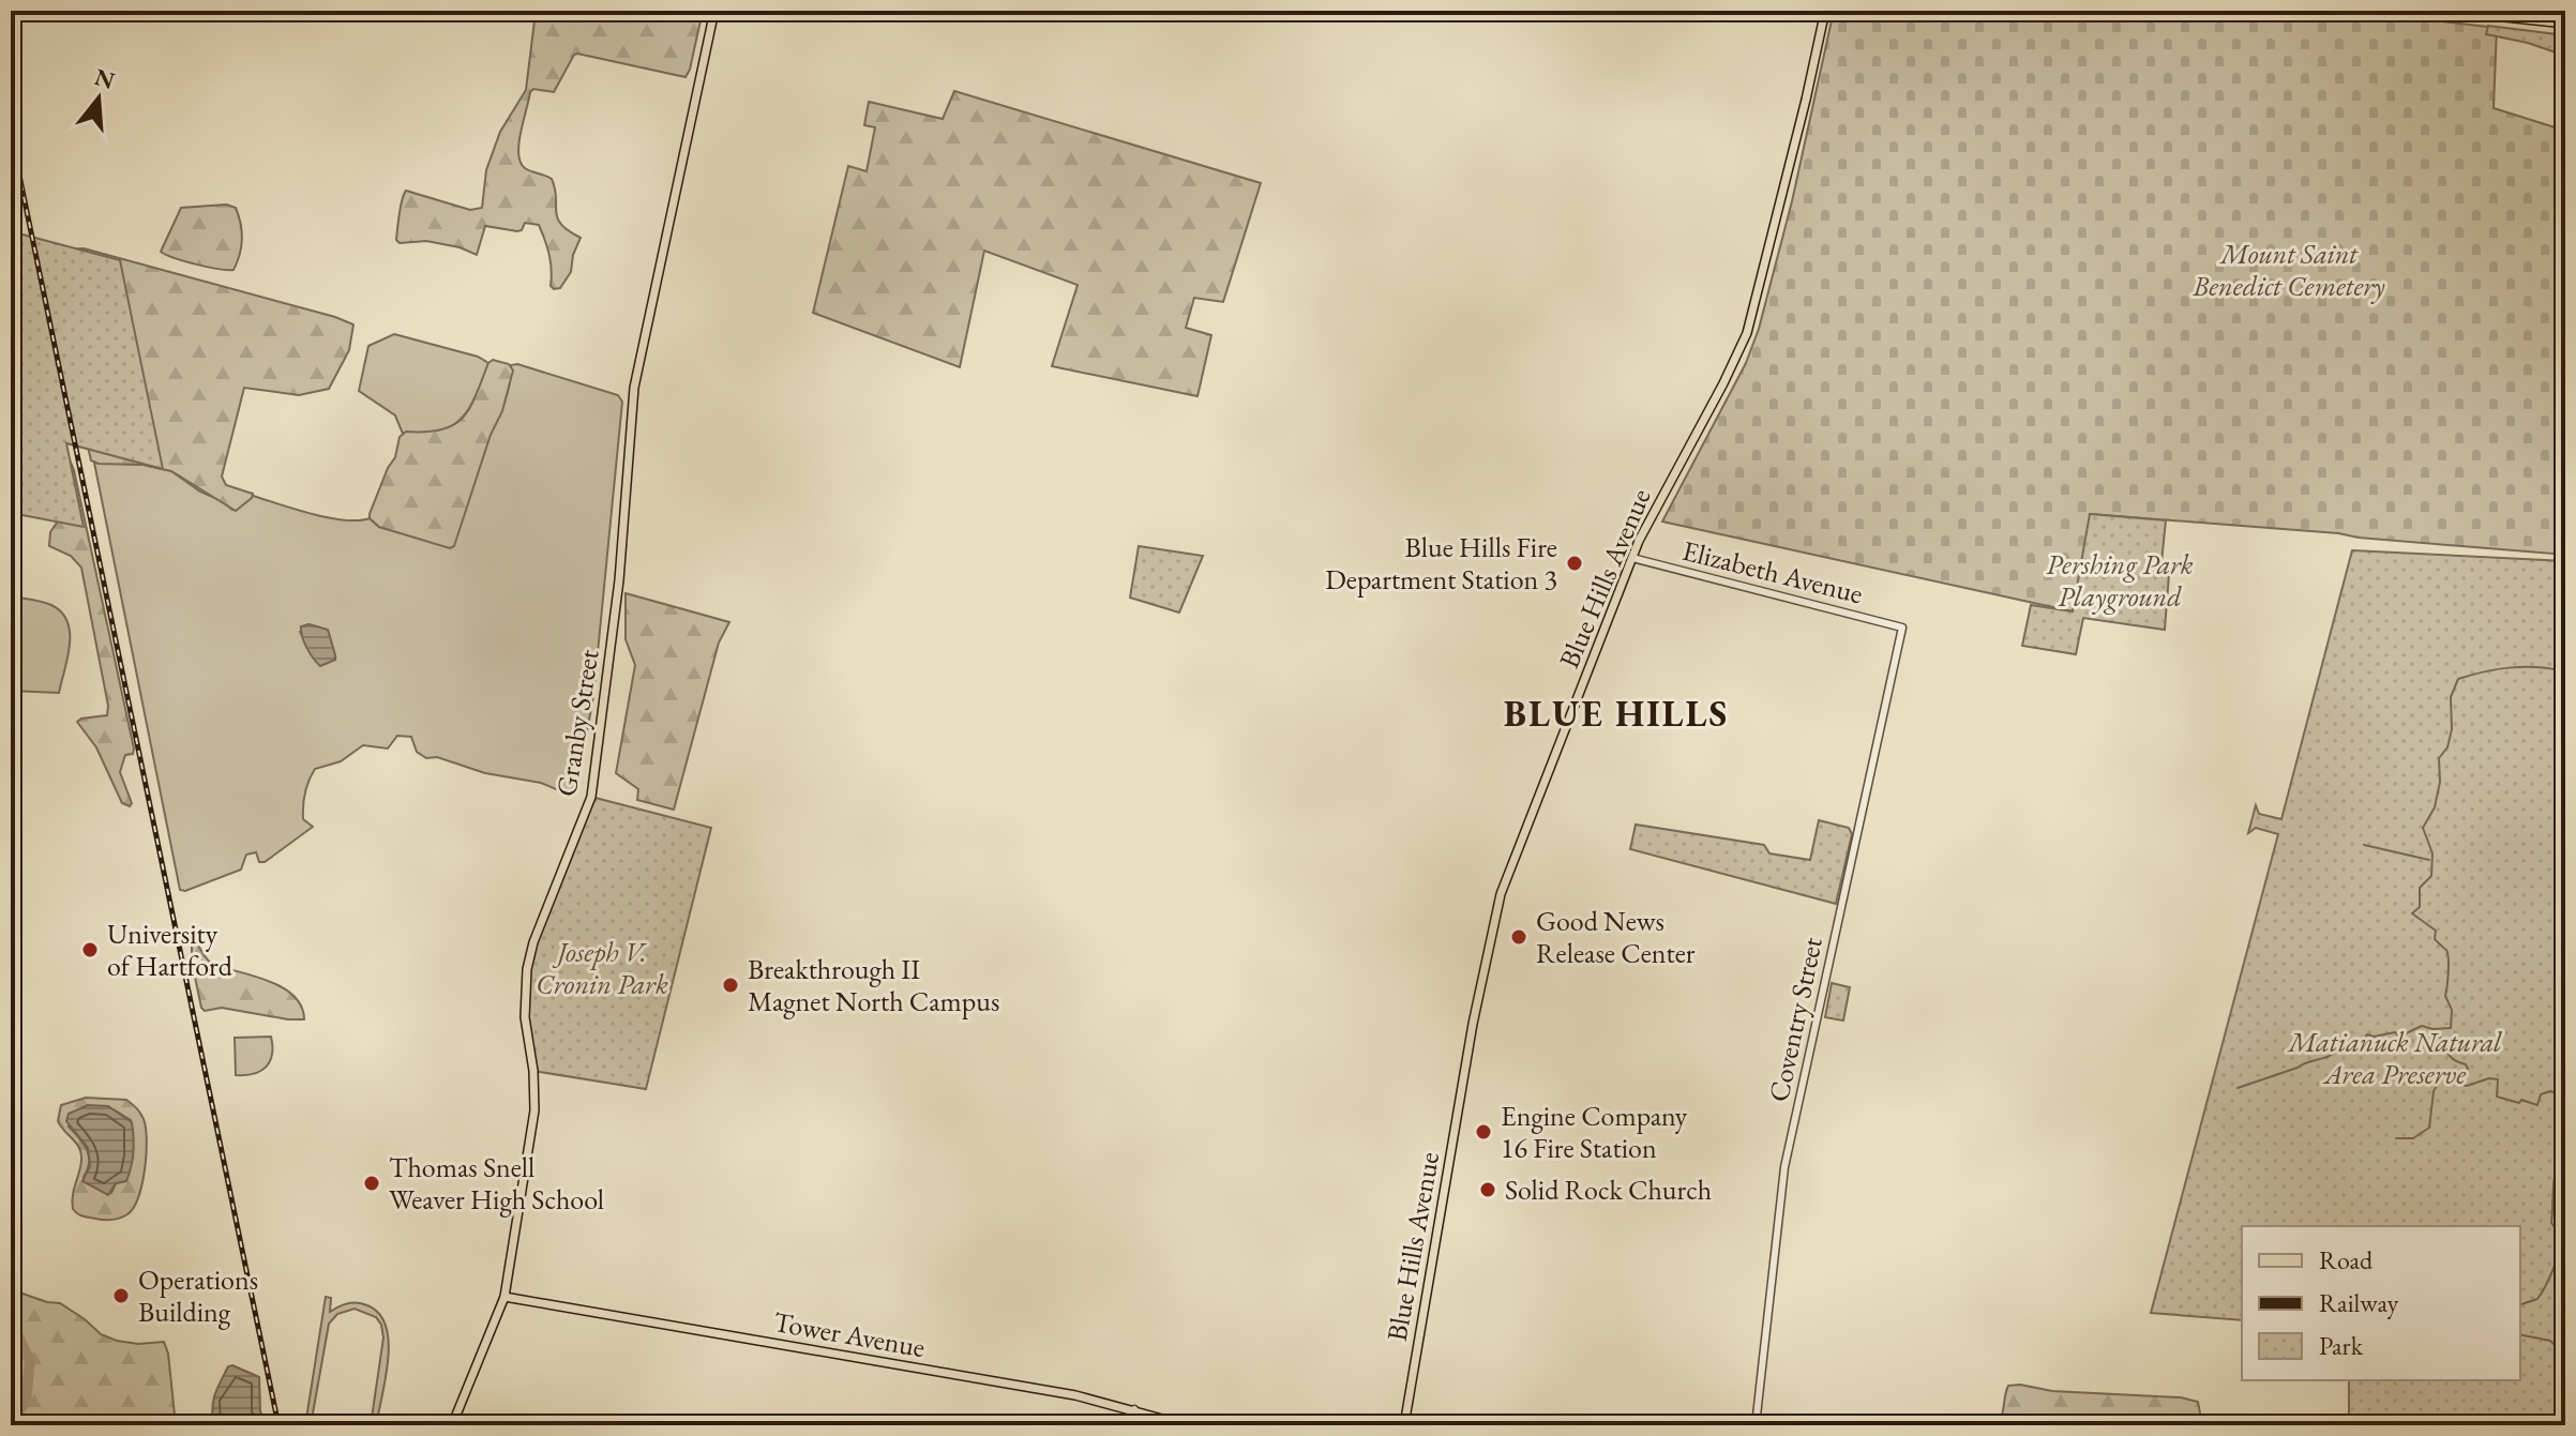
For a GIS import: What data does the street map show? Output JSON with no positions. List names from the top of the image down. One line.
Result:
{"streets":{"main road":["Blue Hills Avenue","Granby Street","Tower Avenue"],"street":["Elizabeth Avenue","Coventry Street"]},"crossings":[["Elizabeth Avenue","Blue Hills Avenue"],["Elizabeth Avenue","Coventry Street"],["Granby Street","Tower Avenue"]],"districts":["BLUE HILLS"],"parks":["Mount Saint Benedict Cemetery","Pershing Park Playground","Joseph V. Cronin Park","Matianuck Natural Area Preserve"],"places":["Blue Hills Fire Department Station 3","Good News Release Center","University of Hartford","Breakthrough II Magnet North Campus","Engine Company 16 Fire Station","Thomas Snell Weaver High School","Solid Rock Church","Operations Building"],"legend":["Road","Railway","Park"],"north":"top"}
